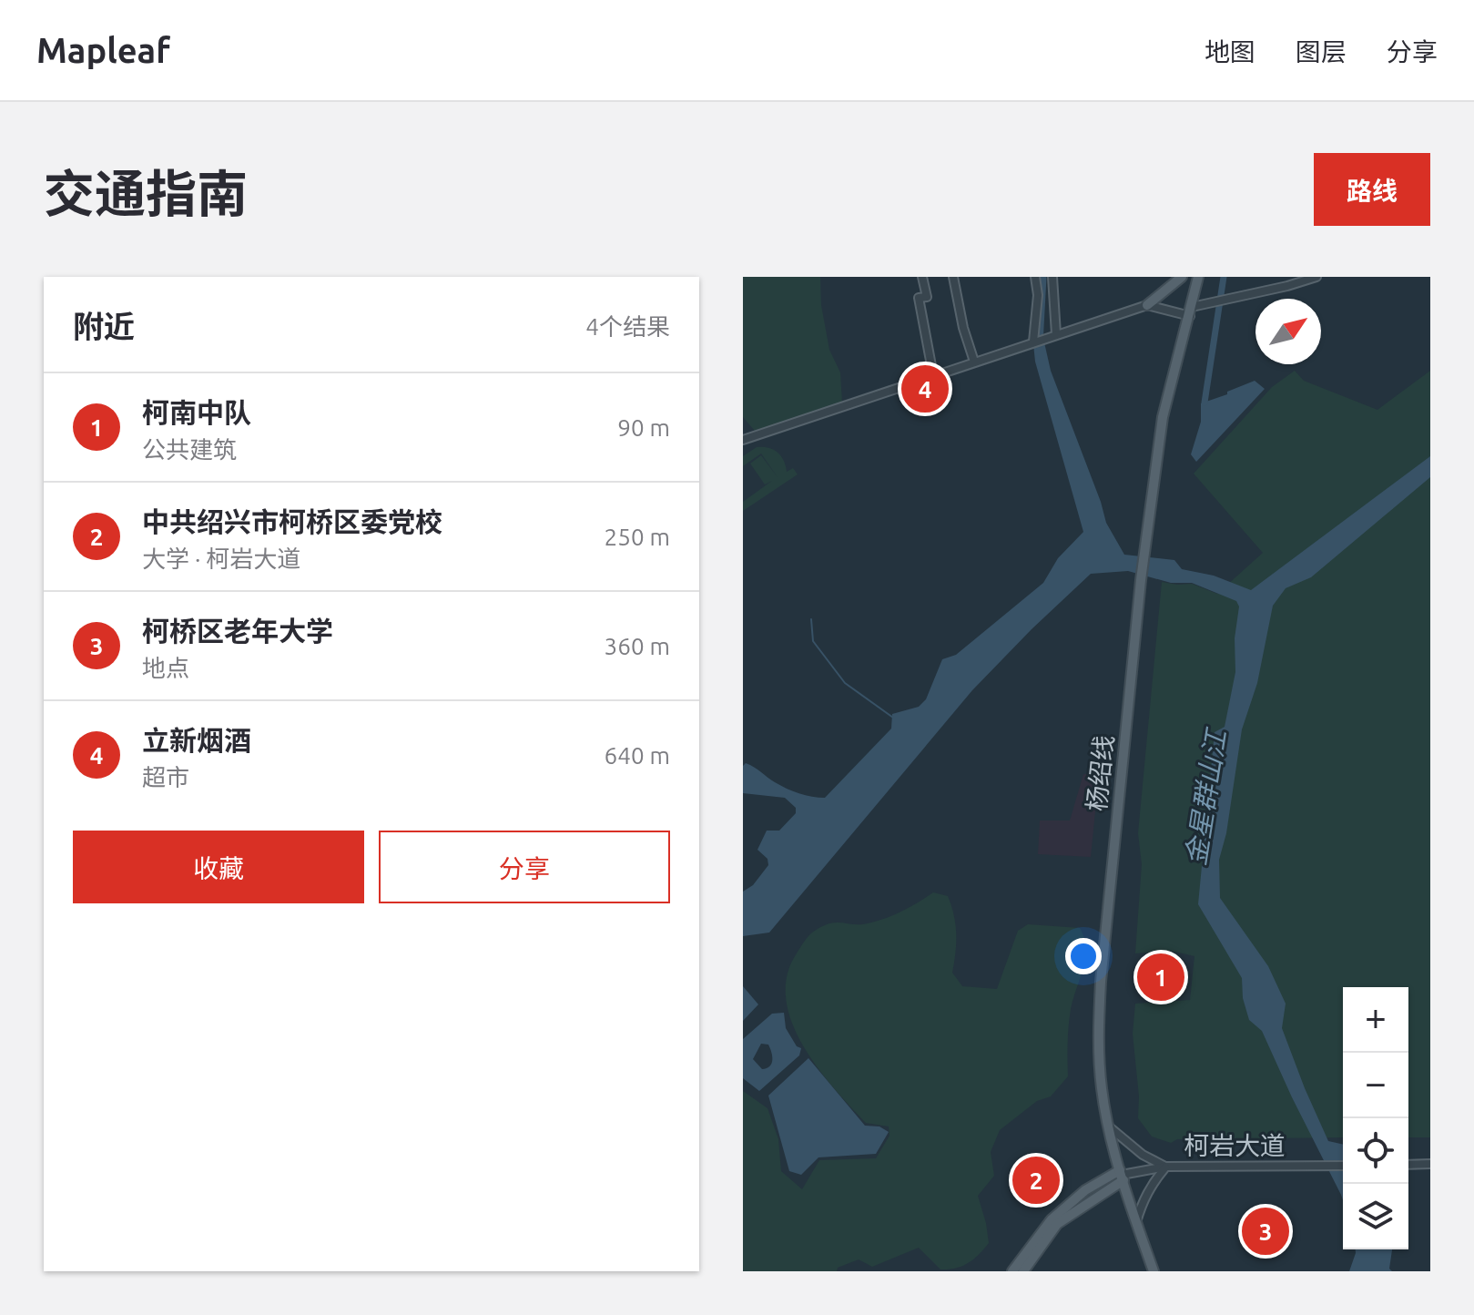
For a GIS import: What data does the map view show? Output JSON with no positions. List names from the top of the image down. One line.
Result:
{"streets":{"main road":["杨绍线","柯岩大道"]},"crossings":[["杨绍线","柯岩大道"]],"water":["金星群山江"],"north":"top right","page":{"header":"Mapleaf","nav":["地图","图层","分享"],"title":"交通指南","buttons":["路线",["收藏","分享"]],"heading":["附近","4个结果"],"pins":["4","1","2","3"],"list":[{"mark":"1","name":"柯南中队","note":"公共建筑","value":"90 m"},{"mark":"2","name":"中共绍兴市柯桥区委党校","note":"大学 · 柯岩大道","value":"250 m"},{"mark":"3","name":"柯桥区老年大学","note":"地点","value":"360 m"},{"mark":"4","name":"立新烟酒","note":"超市","value":"640 m"}],"map_buttons":["+","−"]}}
